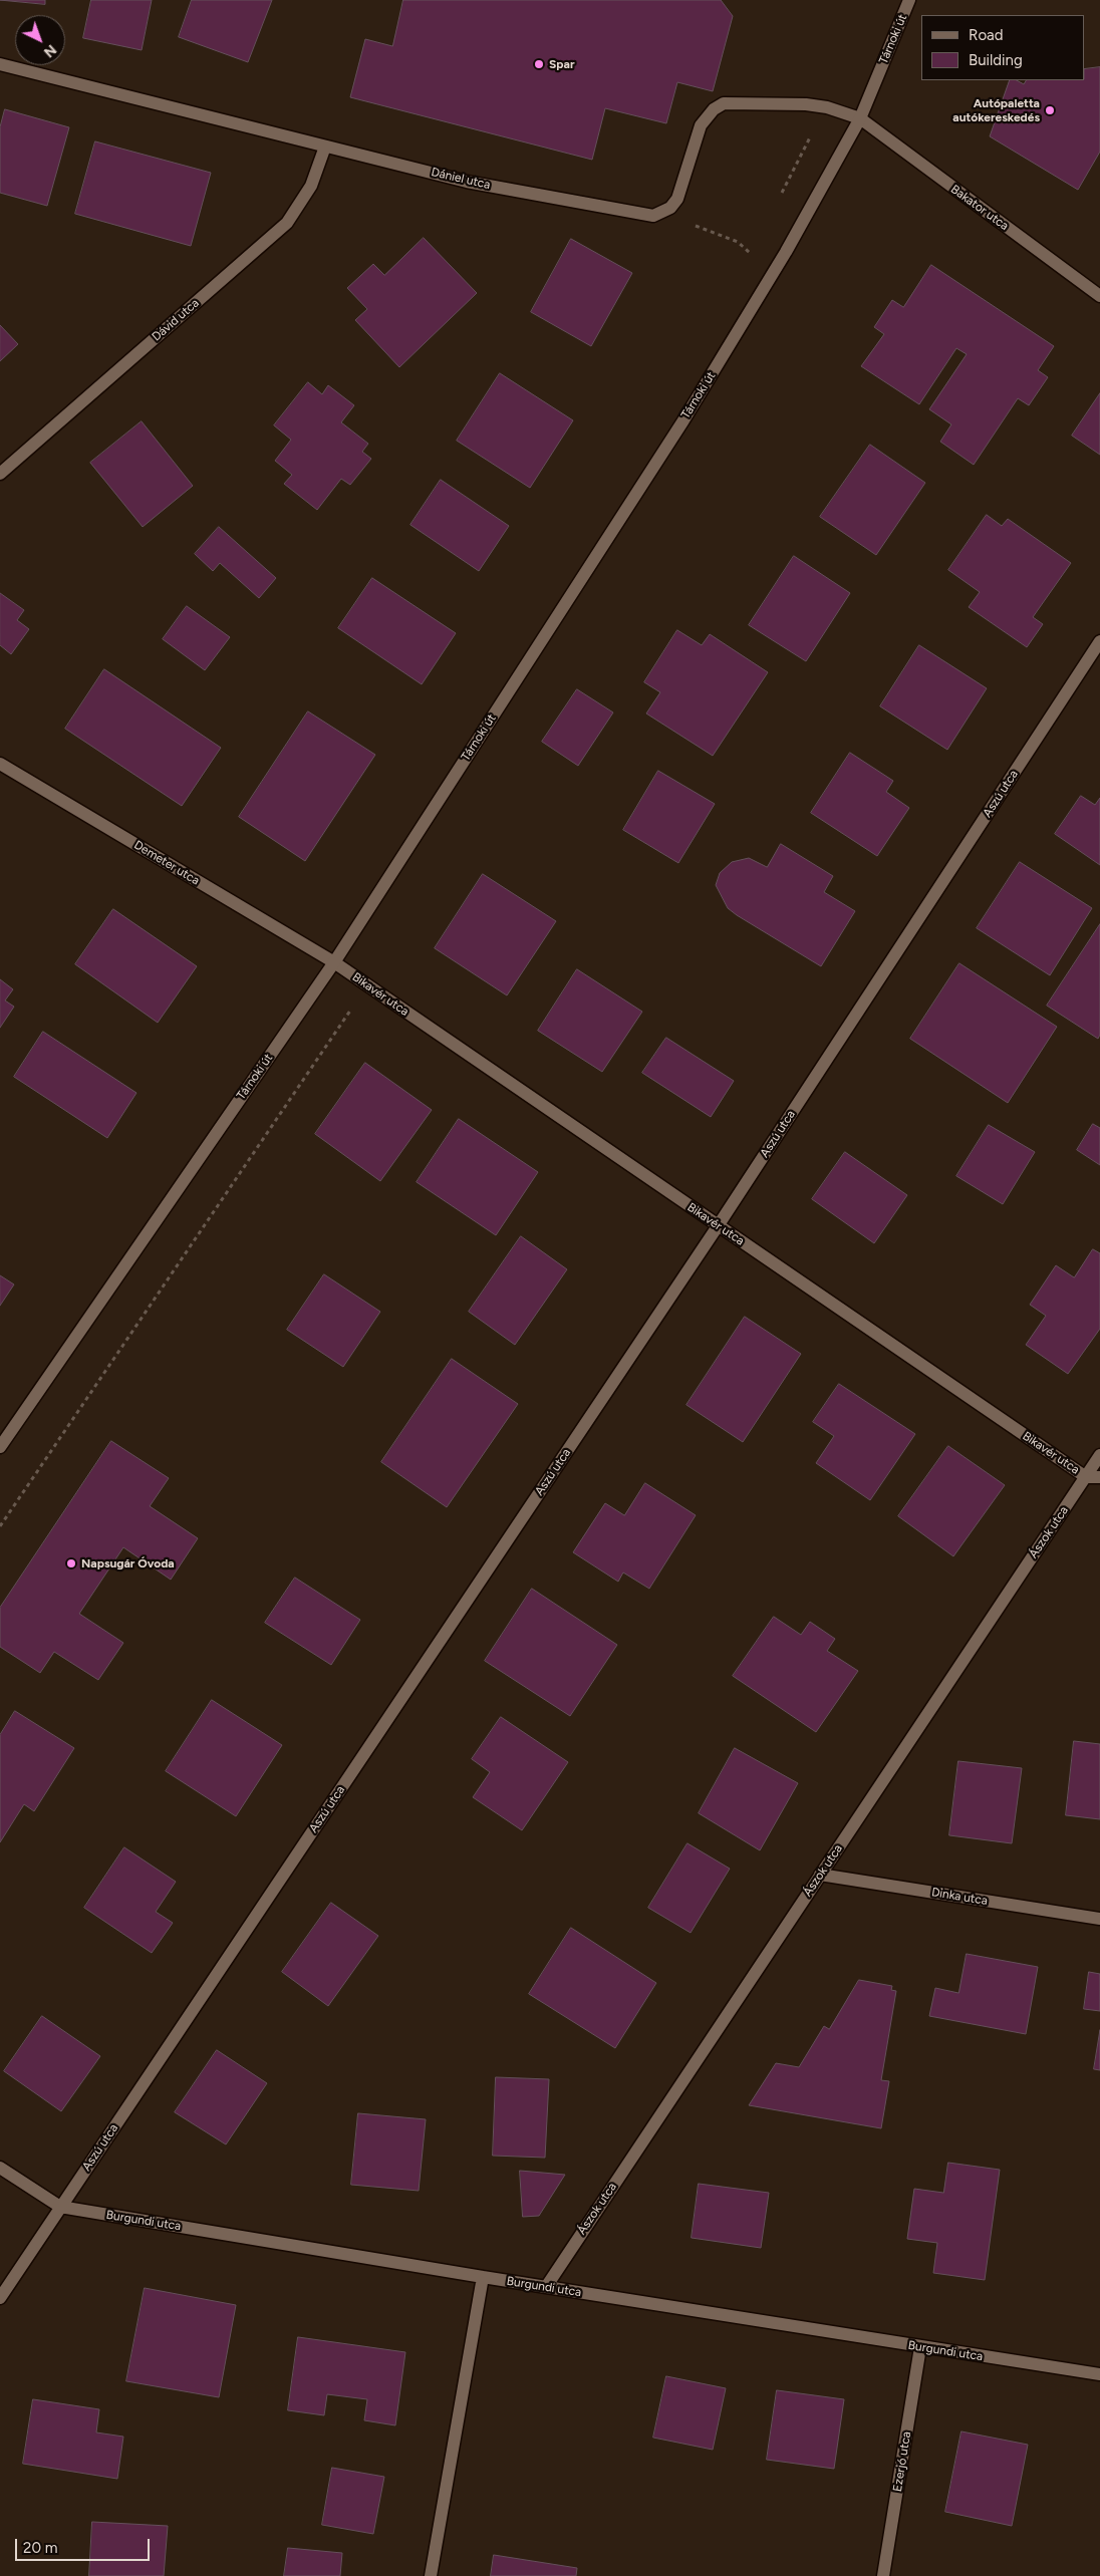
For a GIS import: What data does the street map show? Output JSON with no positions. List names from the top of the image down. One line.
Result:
{"streets":{"street":["Tárnoki út","Dániel utca","Bakator utca","Dávid utca","Aszú utca","Demeter utca","Bikavér utca","Ászok utca","Dinka utca","Burgundi utca","Ezerjó utca"]},"crossings":[["Tárnoki út","Bakator utca"],["Tárnoki út","Demeter utca"],["Tárnoki út","Bikavér utca"],["Dániel utca","Dávid utca"],["Aszú utca","Bikavér utca"],["Aszú utca","Burgundi utca"],["Demeter utca","Bikavér utca"],["Bikavér utca","Ászok utca"],["Ászok utca","Dinka utca"],["Ászok utca","Burgundi utca"],["Burgundi utca","Ezerjó utca"]],"places":["Spar","Autópaletta autókereskedés","Napsugár Óvoda"],"legend":["Road","Building"],"scale_bar":"20 m","north":"bottom right"}
